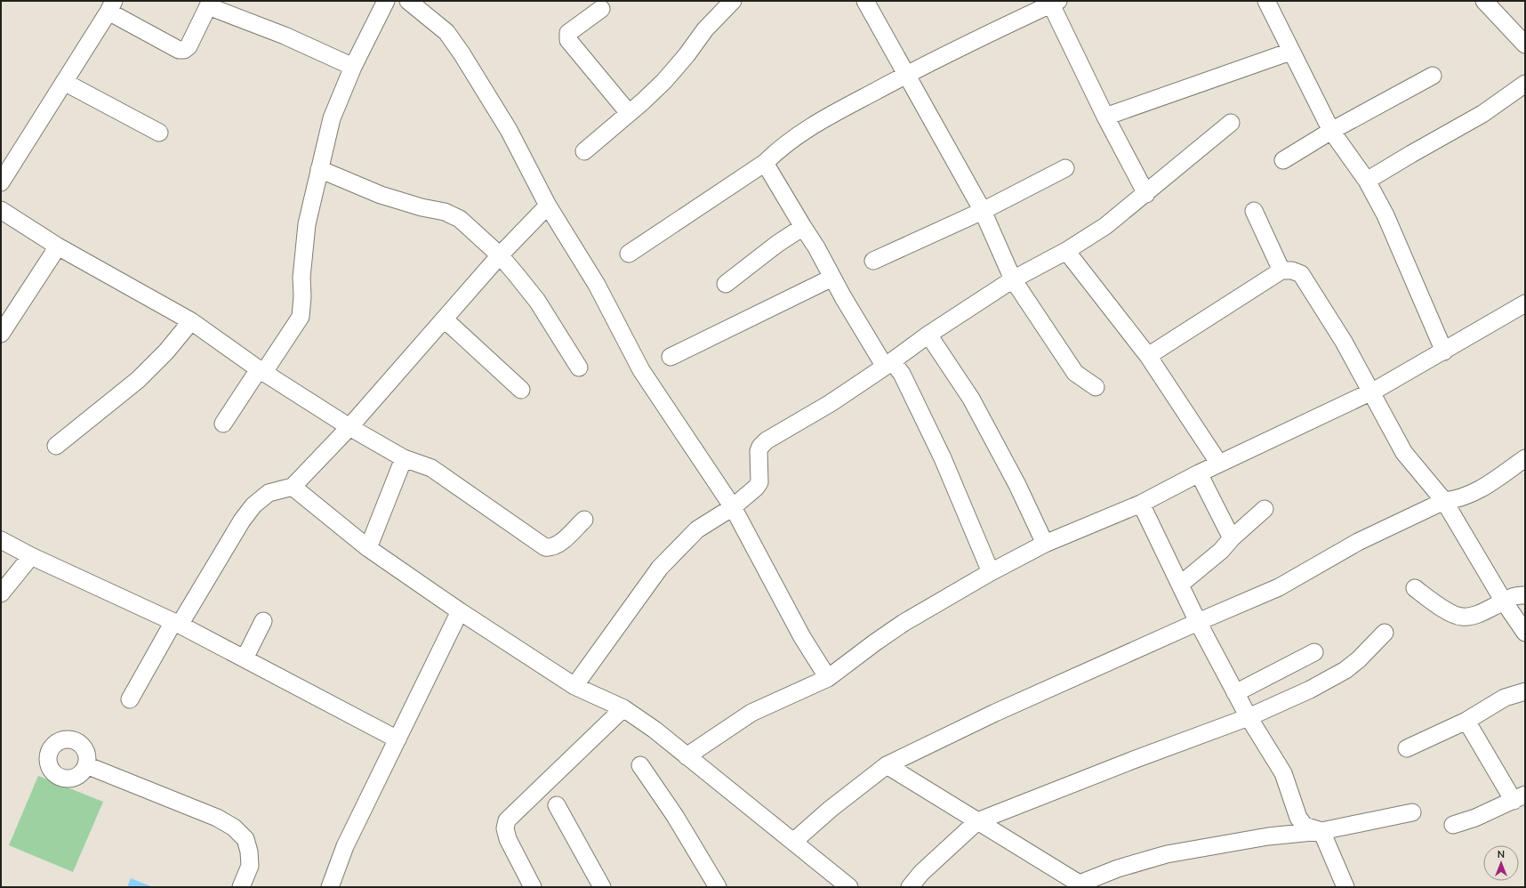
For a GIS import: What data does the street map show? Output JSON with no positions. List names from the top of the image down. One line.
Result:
{"north":"top"}
